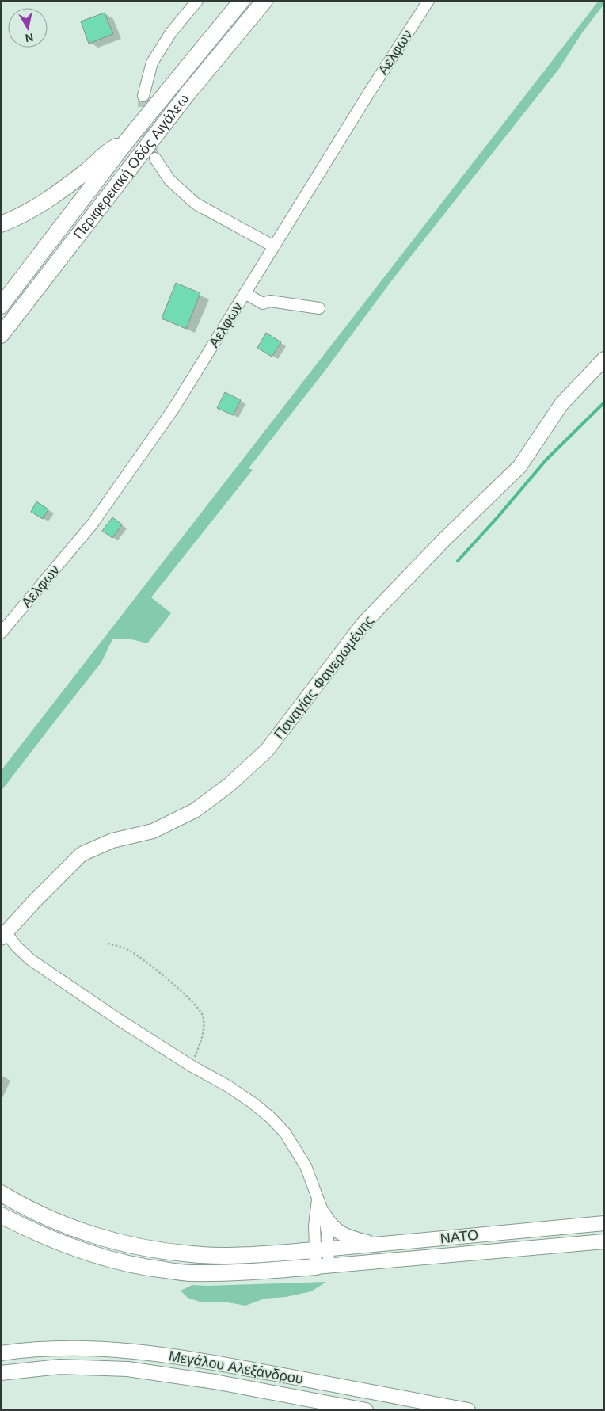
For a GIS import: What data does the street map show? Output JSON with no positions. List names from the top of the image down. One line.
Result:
{"streets":{"highway":["Περιφερειακή Οδός Αιγάλεω"],"main road":["Παναγίας Φανερωμένης","ΝΑΤΟ","Μεγάλου Αλεξάνδρου"],"street":["Αελφων"]},"north":"bottom"}
